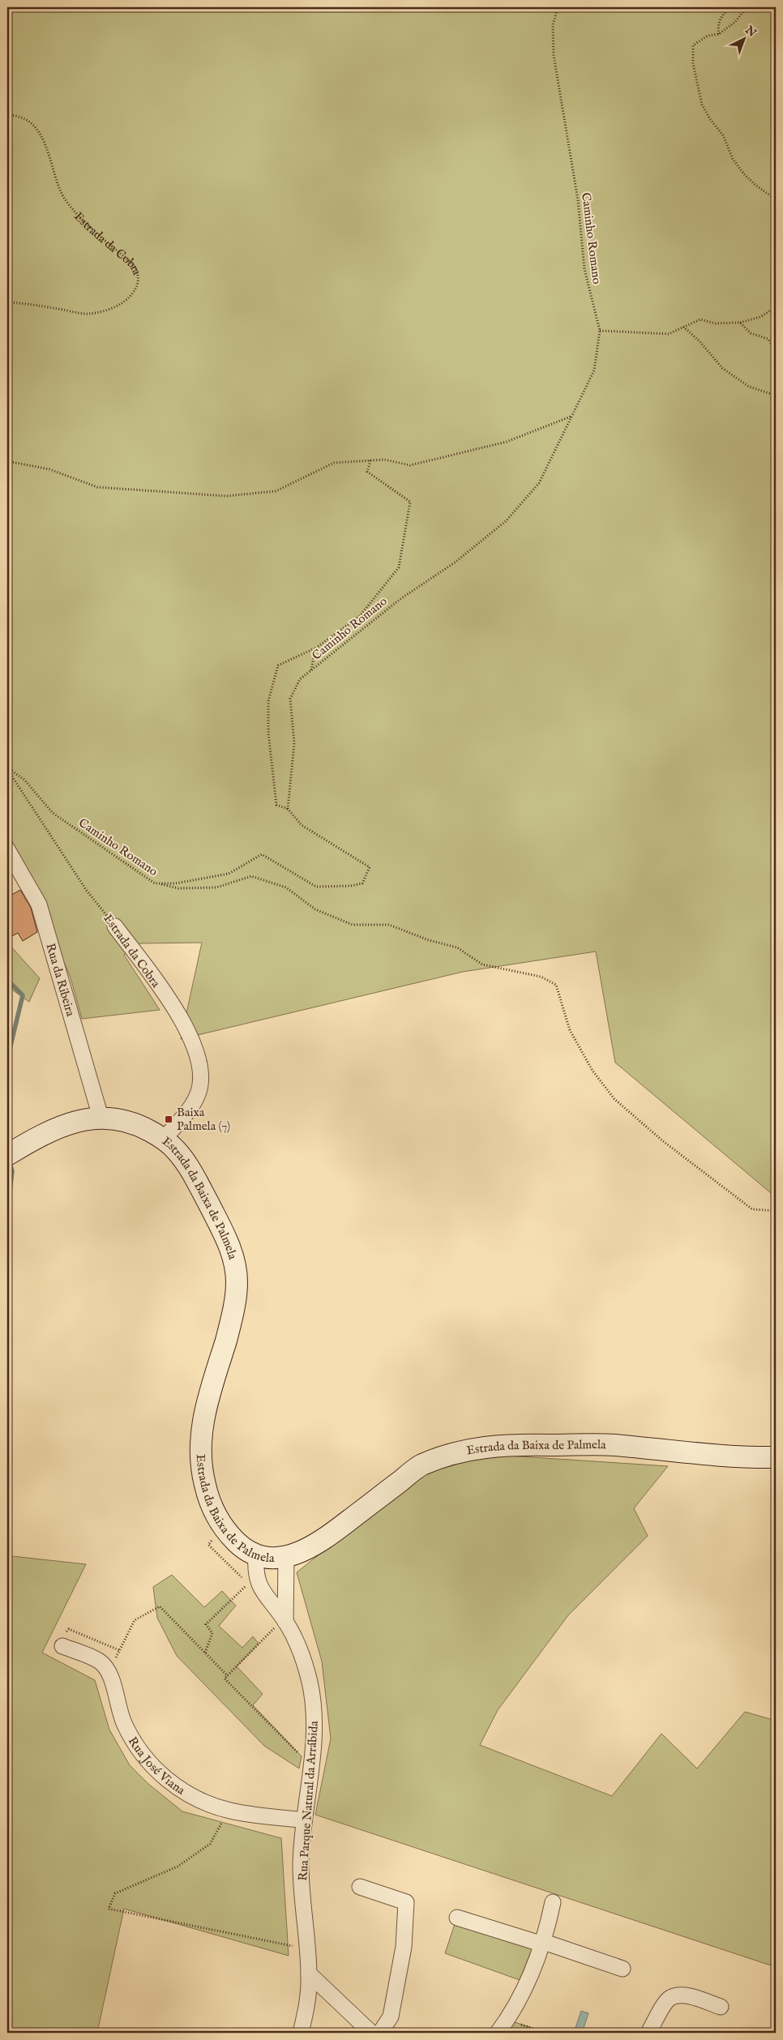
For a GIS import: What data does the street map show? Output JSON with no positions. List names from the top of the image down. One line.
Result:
{"streets":{"street":["Estrada da Cobra","Rua da Ribeira","Estrada da Baixa de Palmela","Rua José Viana","Rua Parque Natural da Arrábida"],"path":["Caminho Romano"]},"crossings":[["Caminho Romano","Estrada da Cobra"],["Estrada da Cobra","Estrada da Baixa de Palmela"],["Rua da Ribeira","Estrada da Baixa de Palmela"],["Estrada da Baixa de Palmela","Rua Parque Natural da Arrábida"],["Rua José Viana","Rua Parque Natural da Arrábida"]],"places":{"transit":["Baixa Palmela (7)"]},"north":"top right"}
